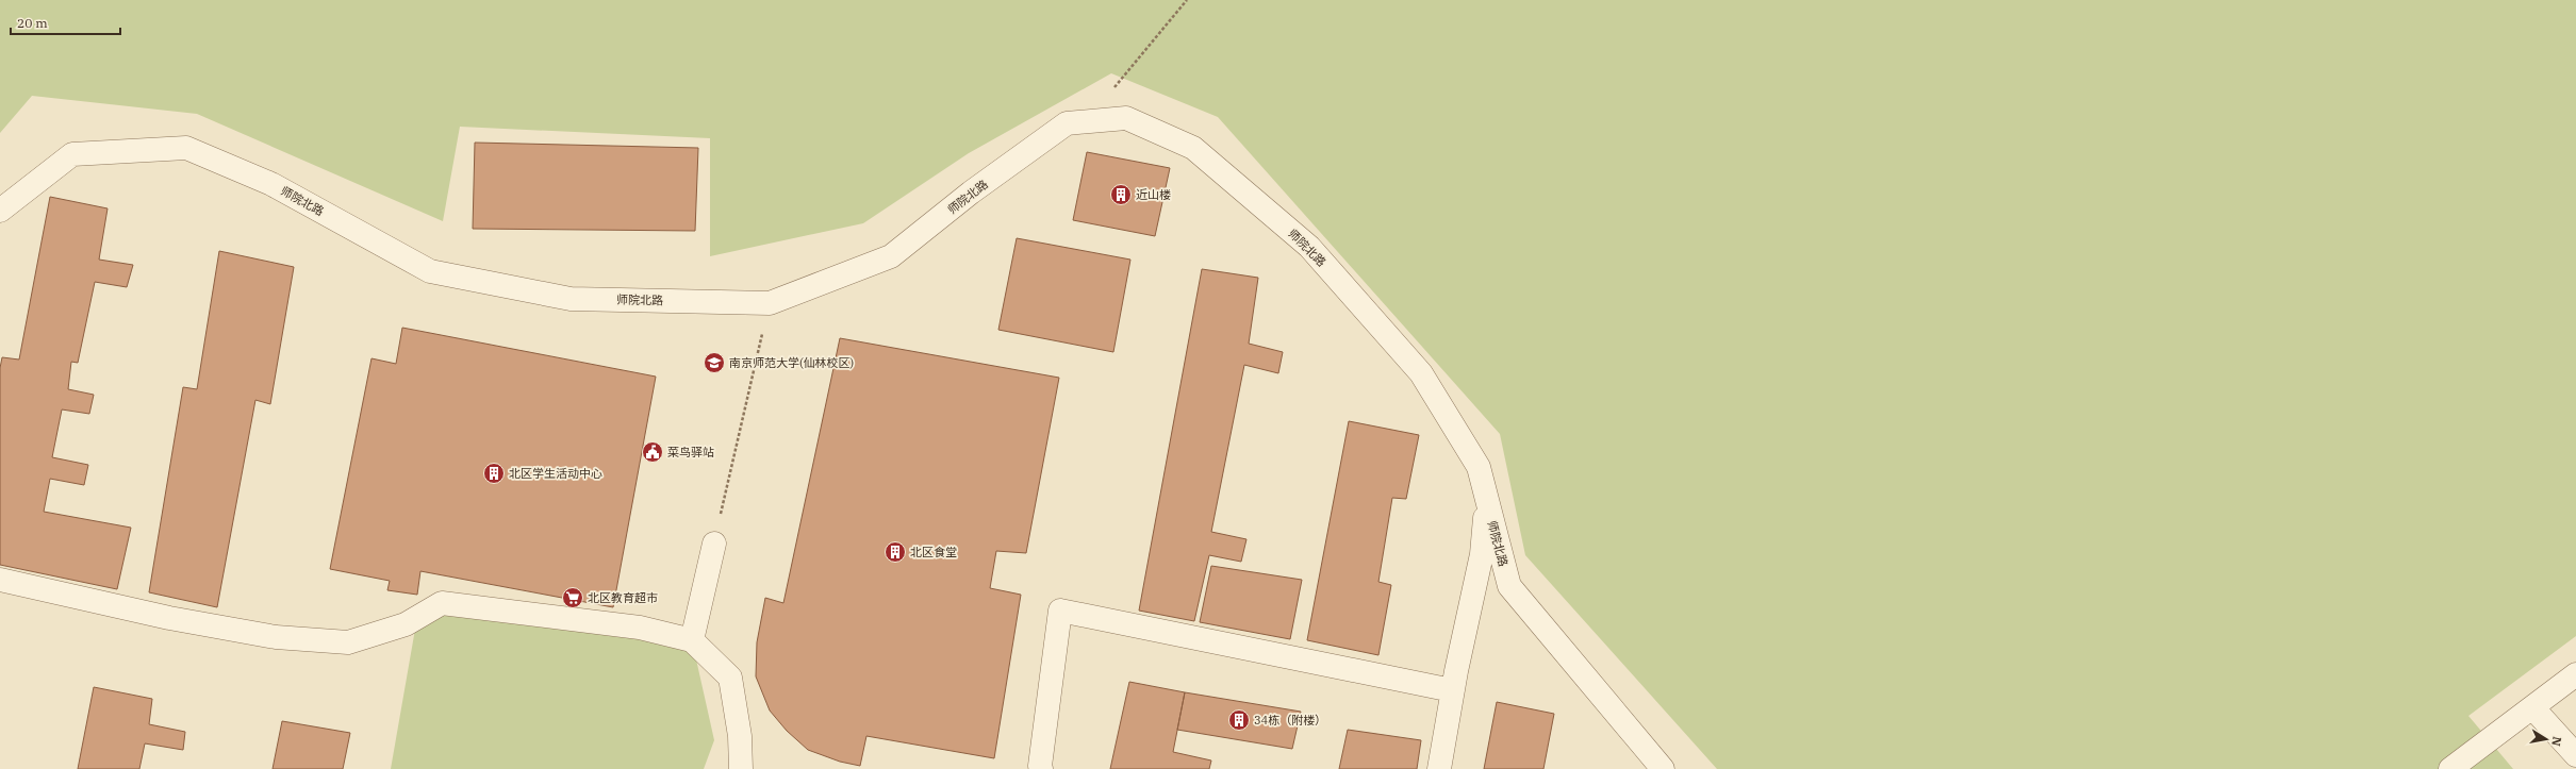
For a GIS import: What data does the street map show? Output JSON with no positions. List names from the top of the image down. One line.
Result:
{"streets":{"street":["师院北路"]},"places":{"building":["近山楼","北区学生活动中心","北区食堂","34栋（附楼）"],"school or university":["南京师范大学(仙林校区)"],"public building":["菜鸟驿站"],"supermarket":["北区教育超市"]},"scale_bar":"20 m","north":"right"}
